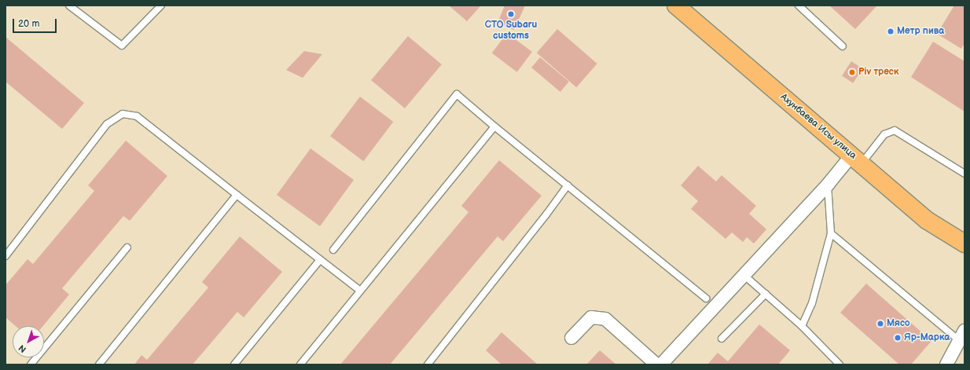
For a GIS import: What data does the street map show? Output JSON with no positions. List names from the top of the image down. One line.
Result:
{"streets":{"main road":["Ахунбаева Исы улица"]},"places":["СТО Subaru customs","Метр пива","Piv треск","Мясо","Яр-Марка"],"scale_bar":"20 m","north":"bottom left"}
